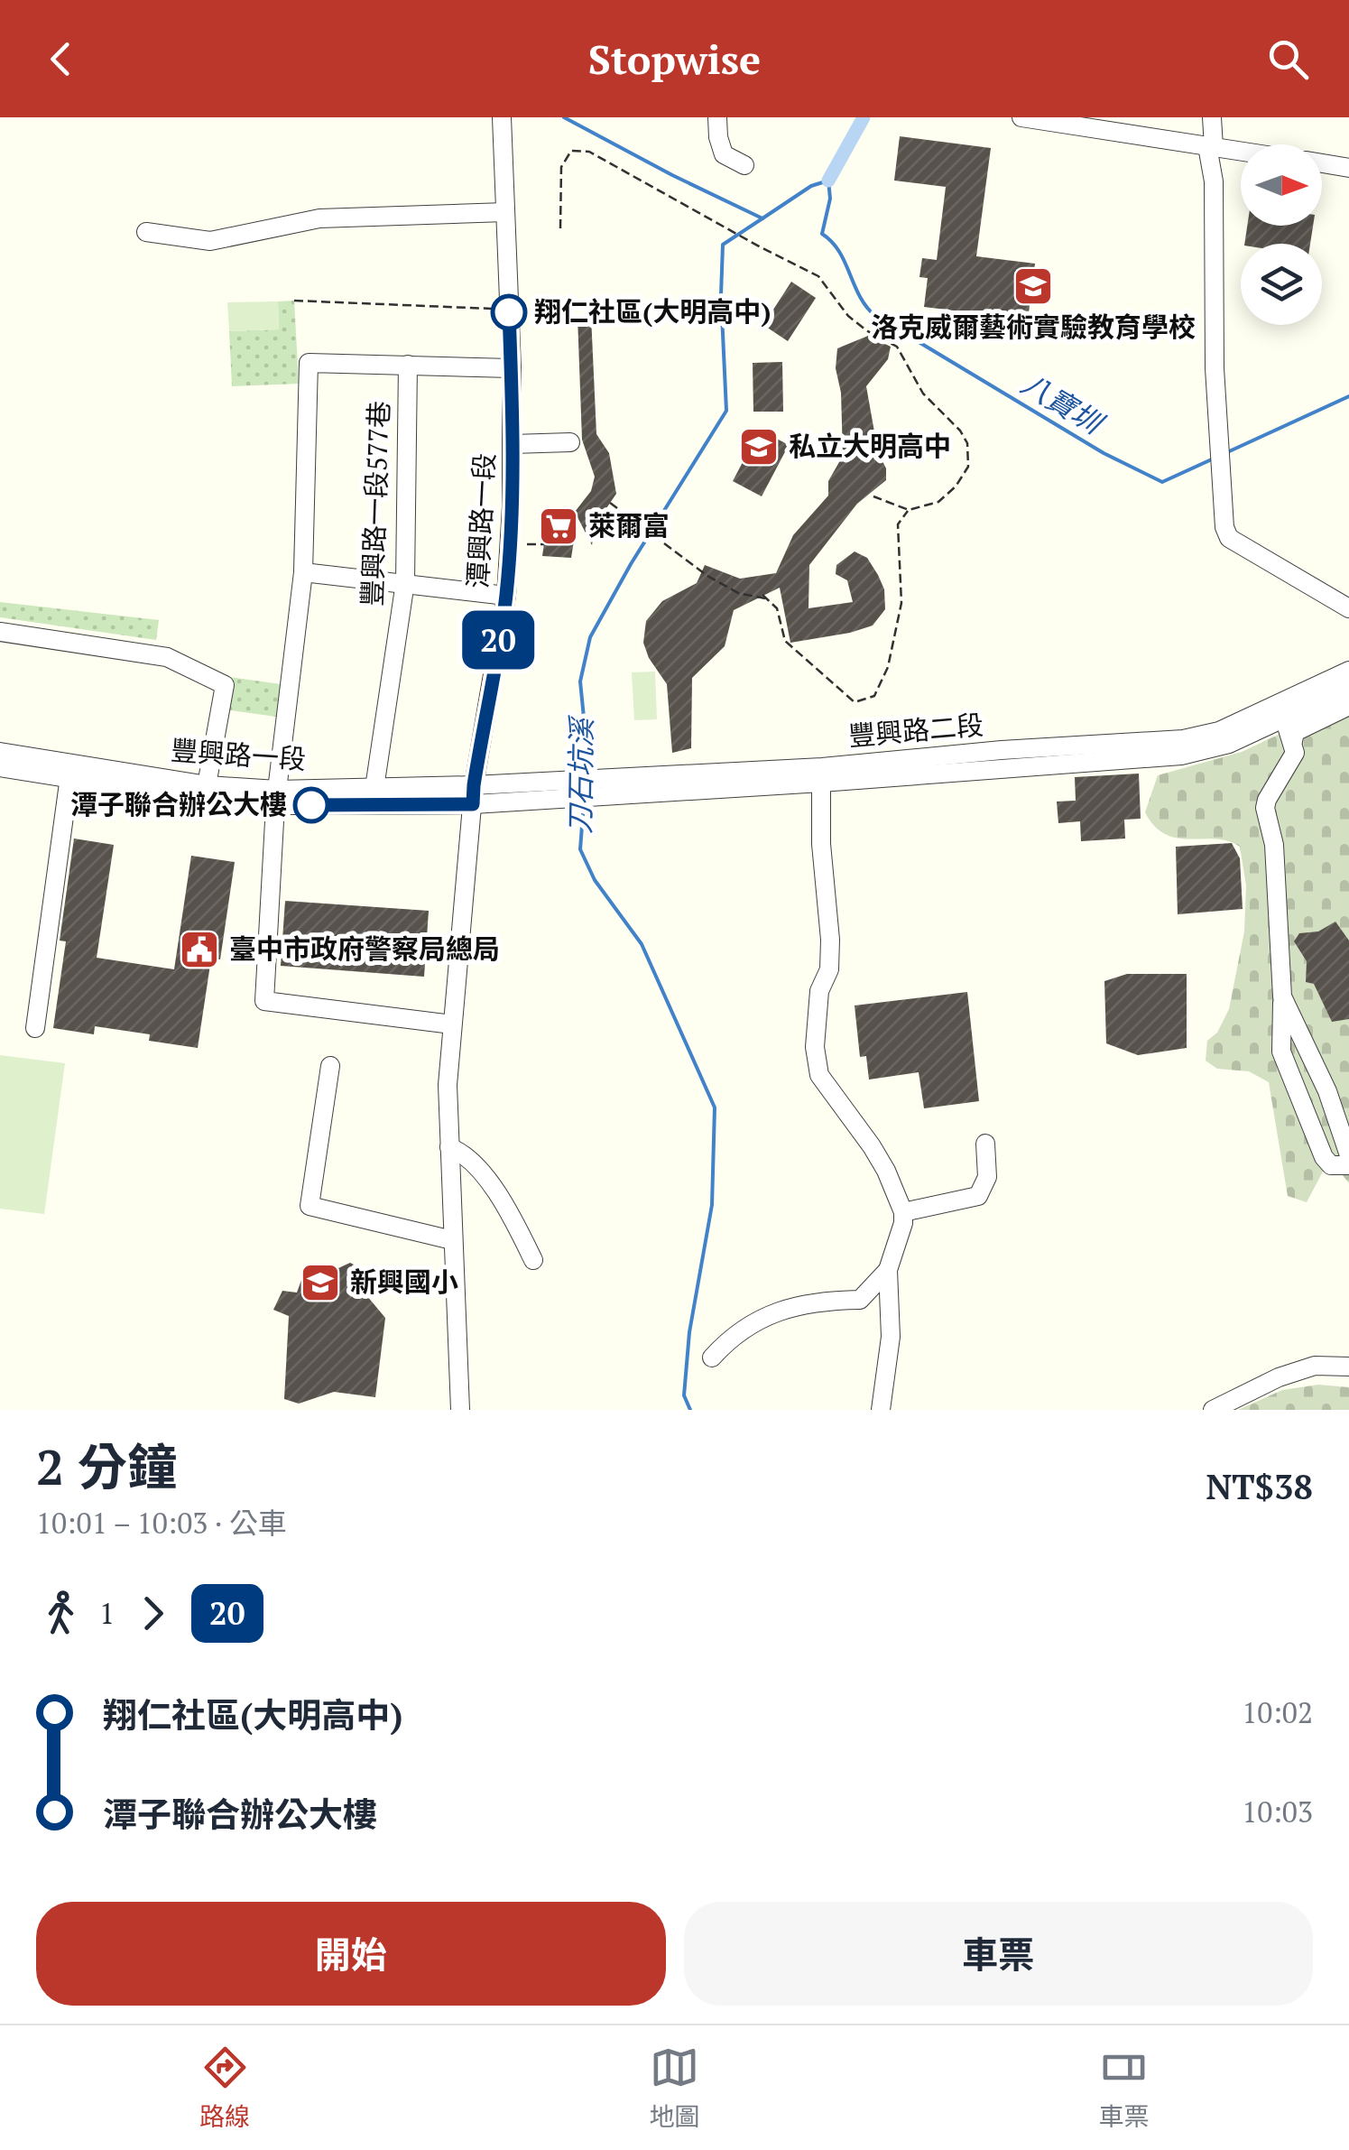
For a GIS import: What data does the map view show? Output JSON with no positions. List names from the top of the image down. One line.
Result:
{"streets":{"street":["豐興路一段577巷","潭興路一段","豐興路二段","豐興路一段"]},"crossings":[["豐興路一段577巷","豐興路一段"],["潭興路一段","豐興路二段"],["潭興路一段","豐興路一段"],["豐興路二段","豐興路一段"]],"water":["八寶圳","刀石坑溪"],"places":{"school or university":["洛克威爾藝術實驗教育學校","私立大明高中","新興國小"],"other":["翔仁社區(大明高中)","潭子聯合辦公大樓"],"supermarket":["萊爾富"],"public building":["臺中市政府警察局總局"]},"lines":["bus line 20"],"north":"right","page":{"header":"Stopwise","on_map":"20","heading":["2 分鐘","10:01 – 10:03 · 公車","NT$38"],"legs":["1","20"],"list":[{"name":"翔仁社區(大明高中)","value":"10:02"},{"name":"潭子聯合辦公大樓","value":"10:03"}],"buttons":["開始","車票"],"tabs":["路線","地圖","車票"]}}
